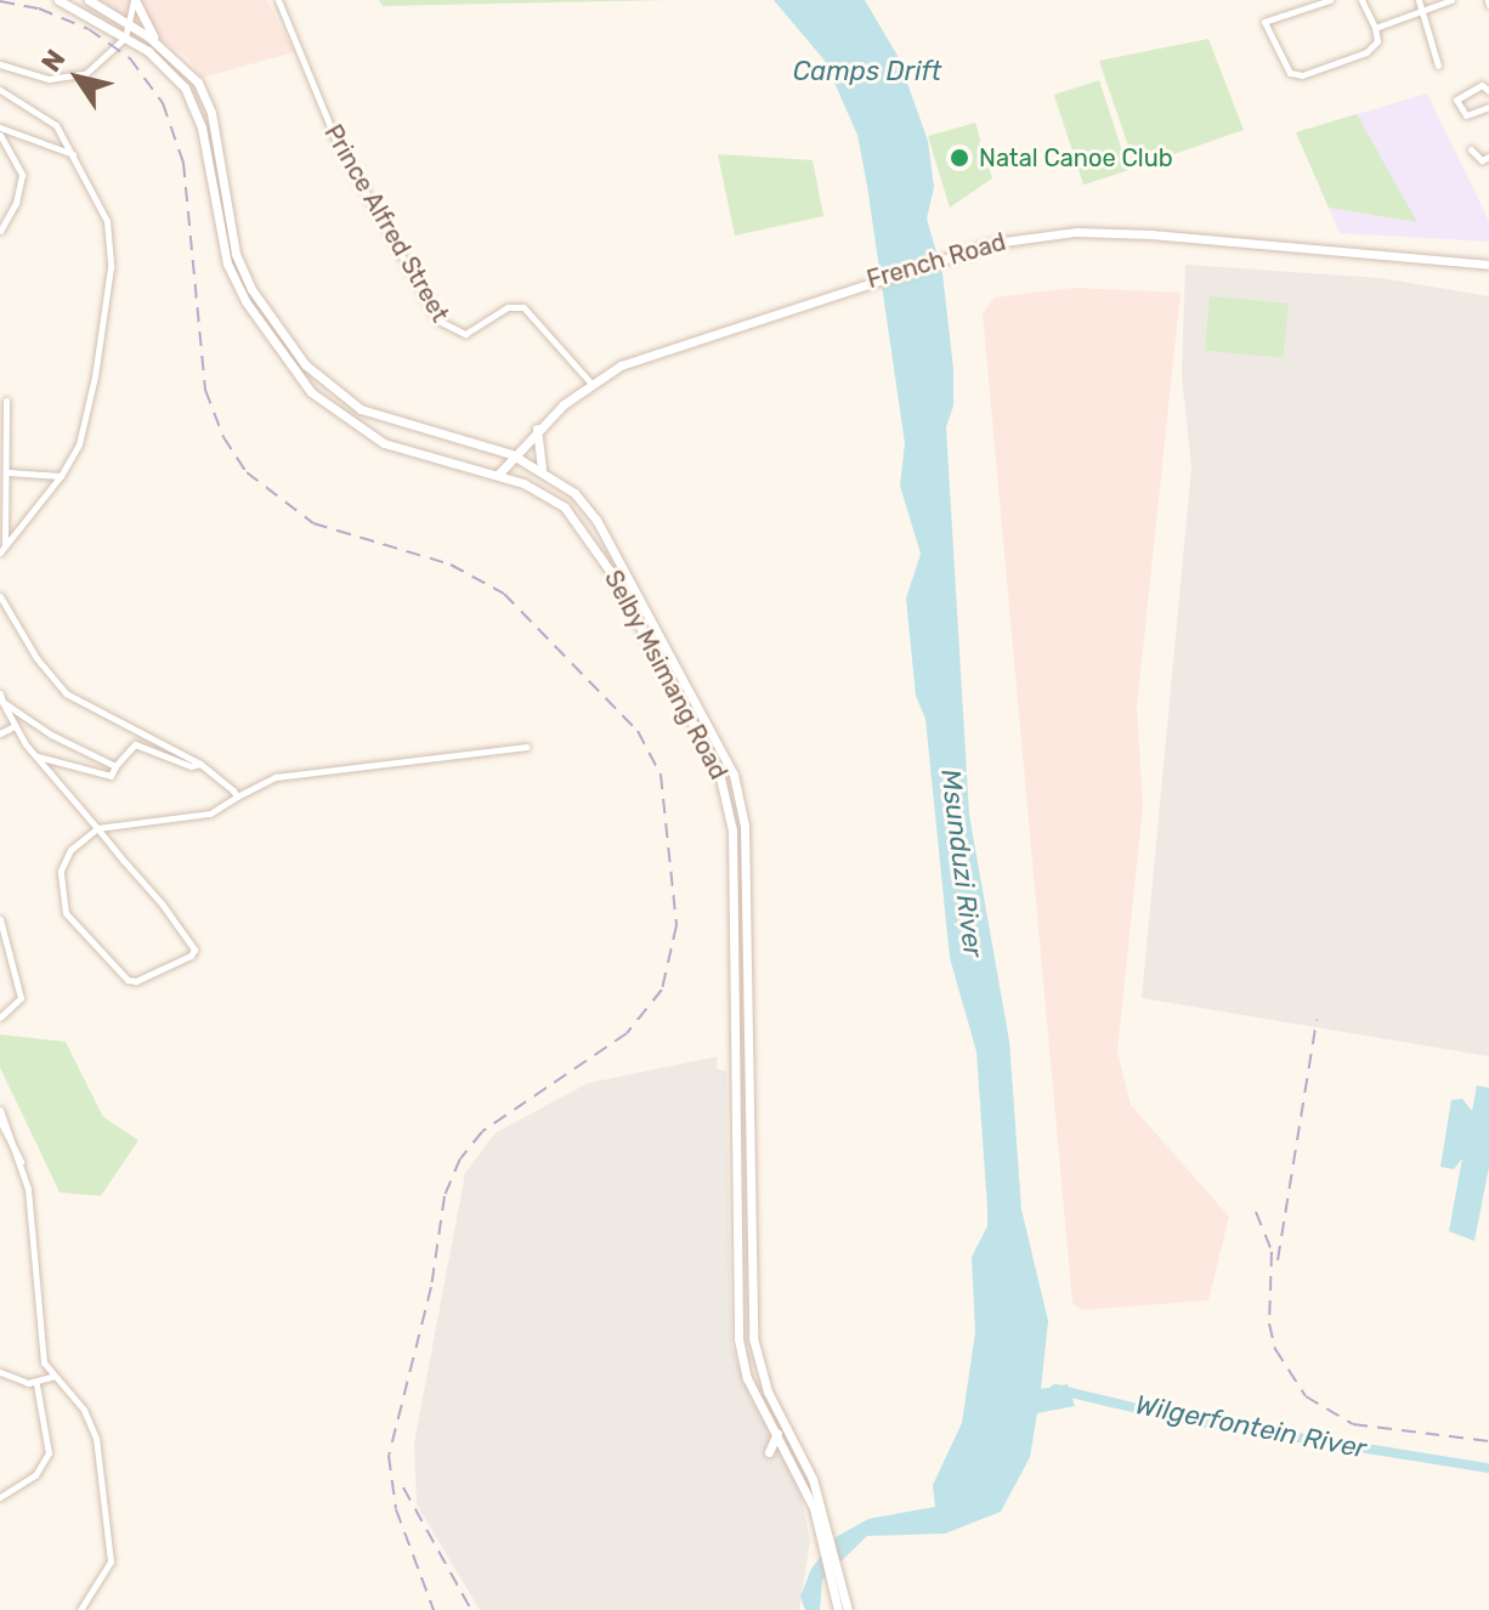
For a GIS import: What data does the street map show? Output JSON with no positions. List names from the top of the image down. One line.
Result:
{"streets":{"main road":["French Road","Selby Msimang Road"],"street":["Prince Alfred Street"]},"crossings":[["Prince Alfred Street","French Road"],["French Road","Selby Msimang Road"]],"water":["Camps Drift","Msunduzi River","Wilgerfontein River"],"places":["Natal Canoe Club"],"north":"top left"}
